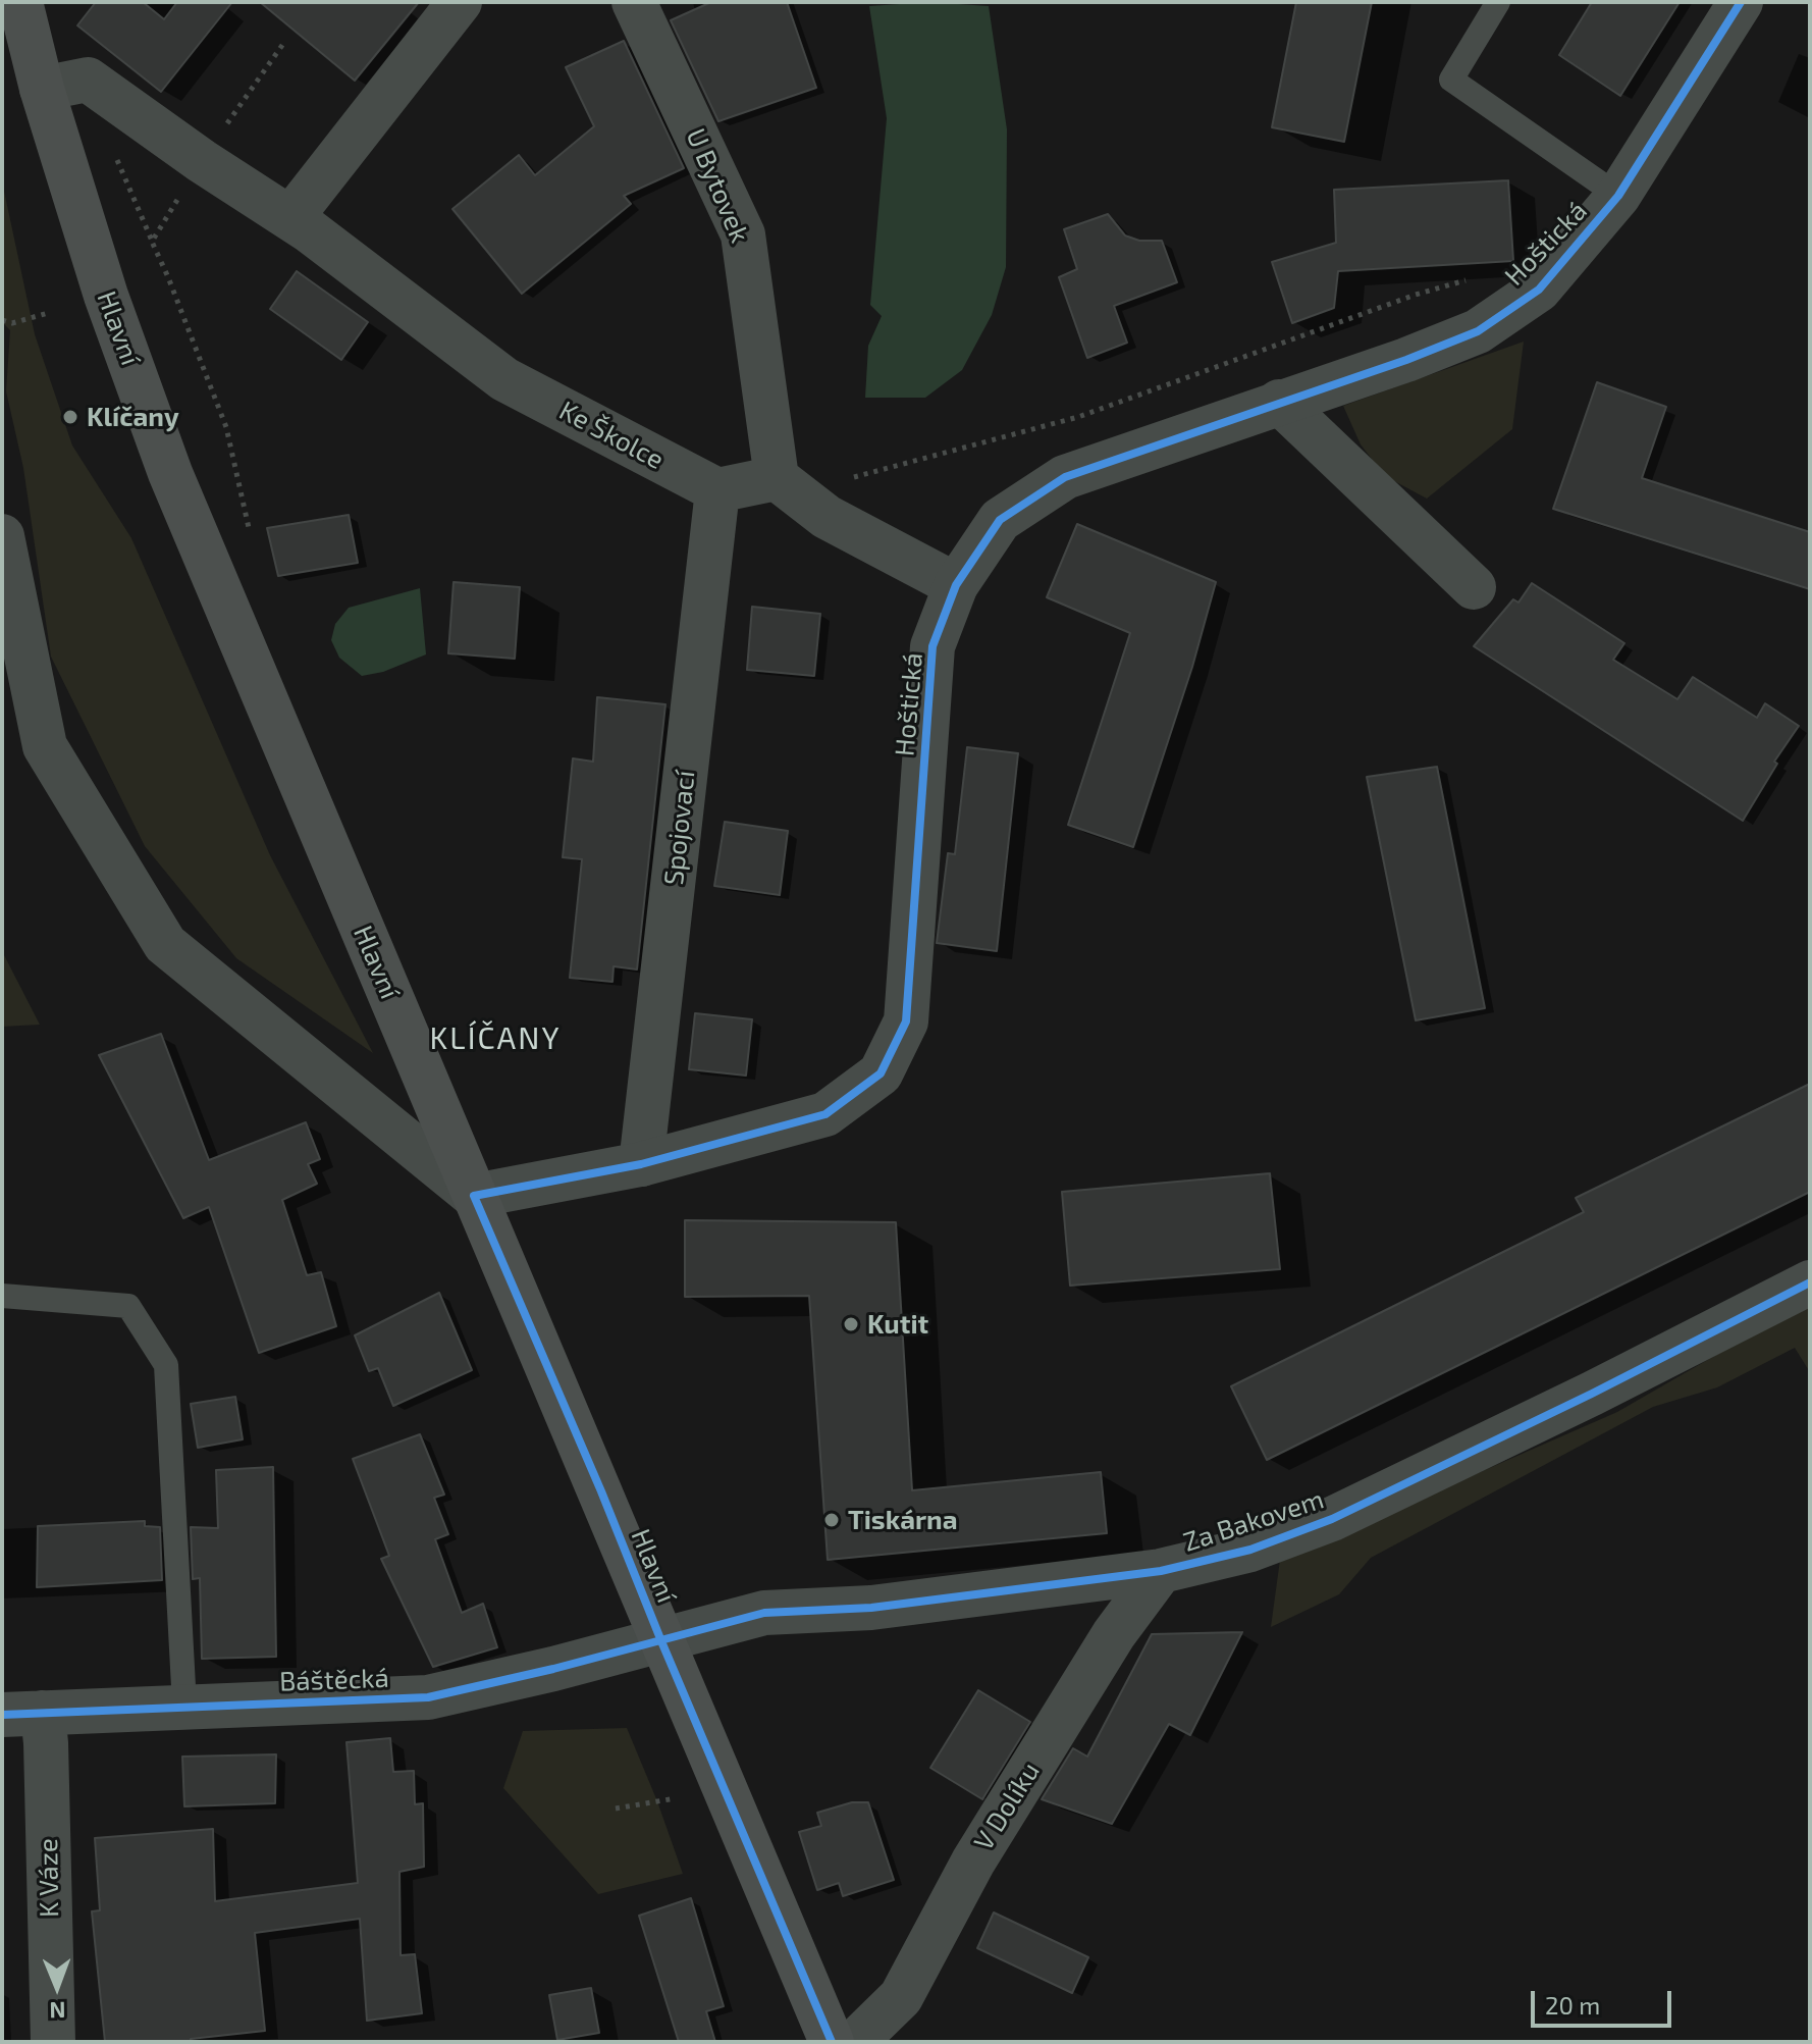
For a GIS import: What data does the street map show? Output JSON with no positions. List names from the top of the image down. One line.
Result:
{"streets":{"main road":["Hlavní"],"street":["U Bytovek","Hoštická","Ke Školce","Spojovací","Za Bakovem","Báštěcká","V Dolíku","K Váze"]},"crossings":[["Hoštická","Hlavní"],["Hoštická","Spojovací"],["Hlavní","Ke Školce"],["Hlavní","Za Bakovem"],["Hlavní","Báštěcká"],["Ke Školce","Spojovací"],["Za Bakovem","Báštěcká"],["Za Bakovem","V Dolíku"],["Báštěcká","K Váze"]],"districts":["KLÍČANY"],"places":["Klíčany","Kutit","Tiskárna"],"scale_bar":"20 m","north":"bottom"}
